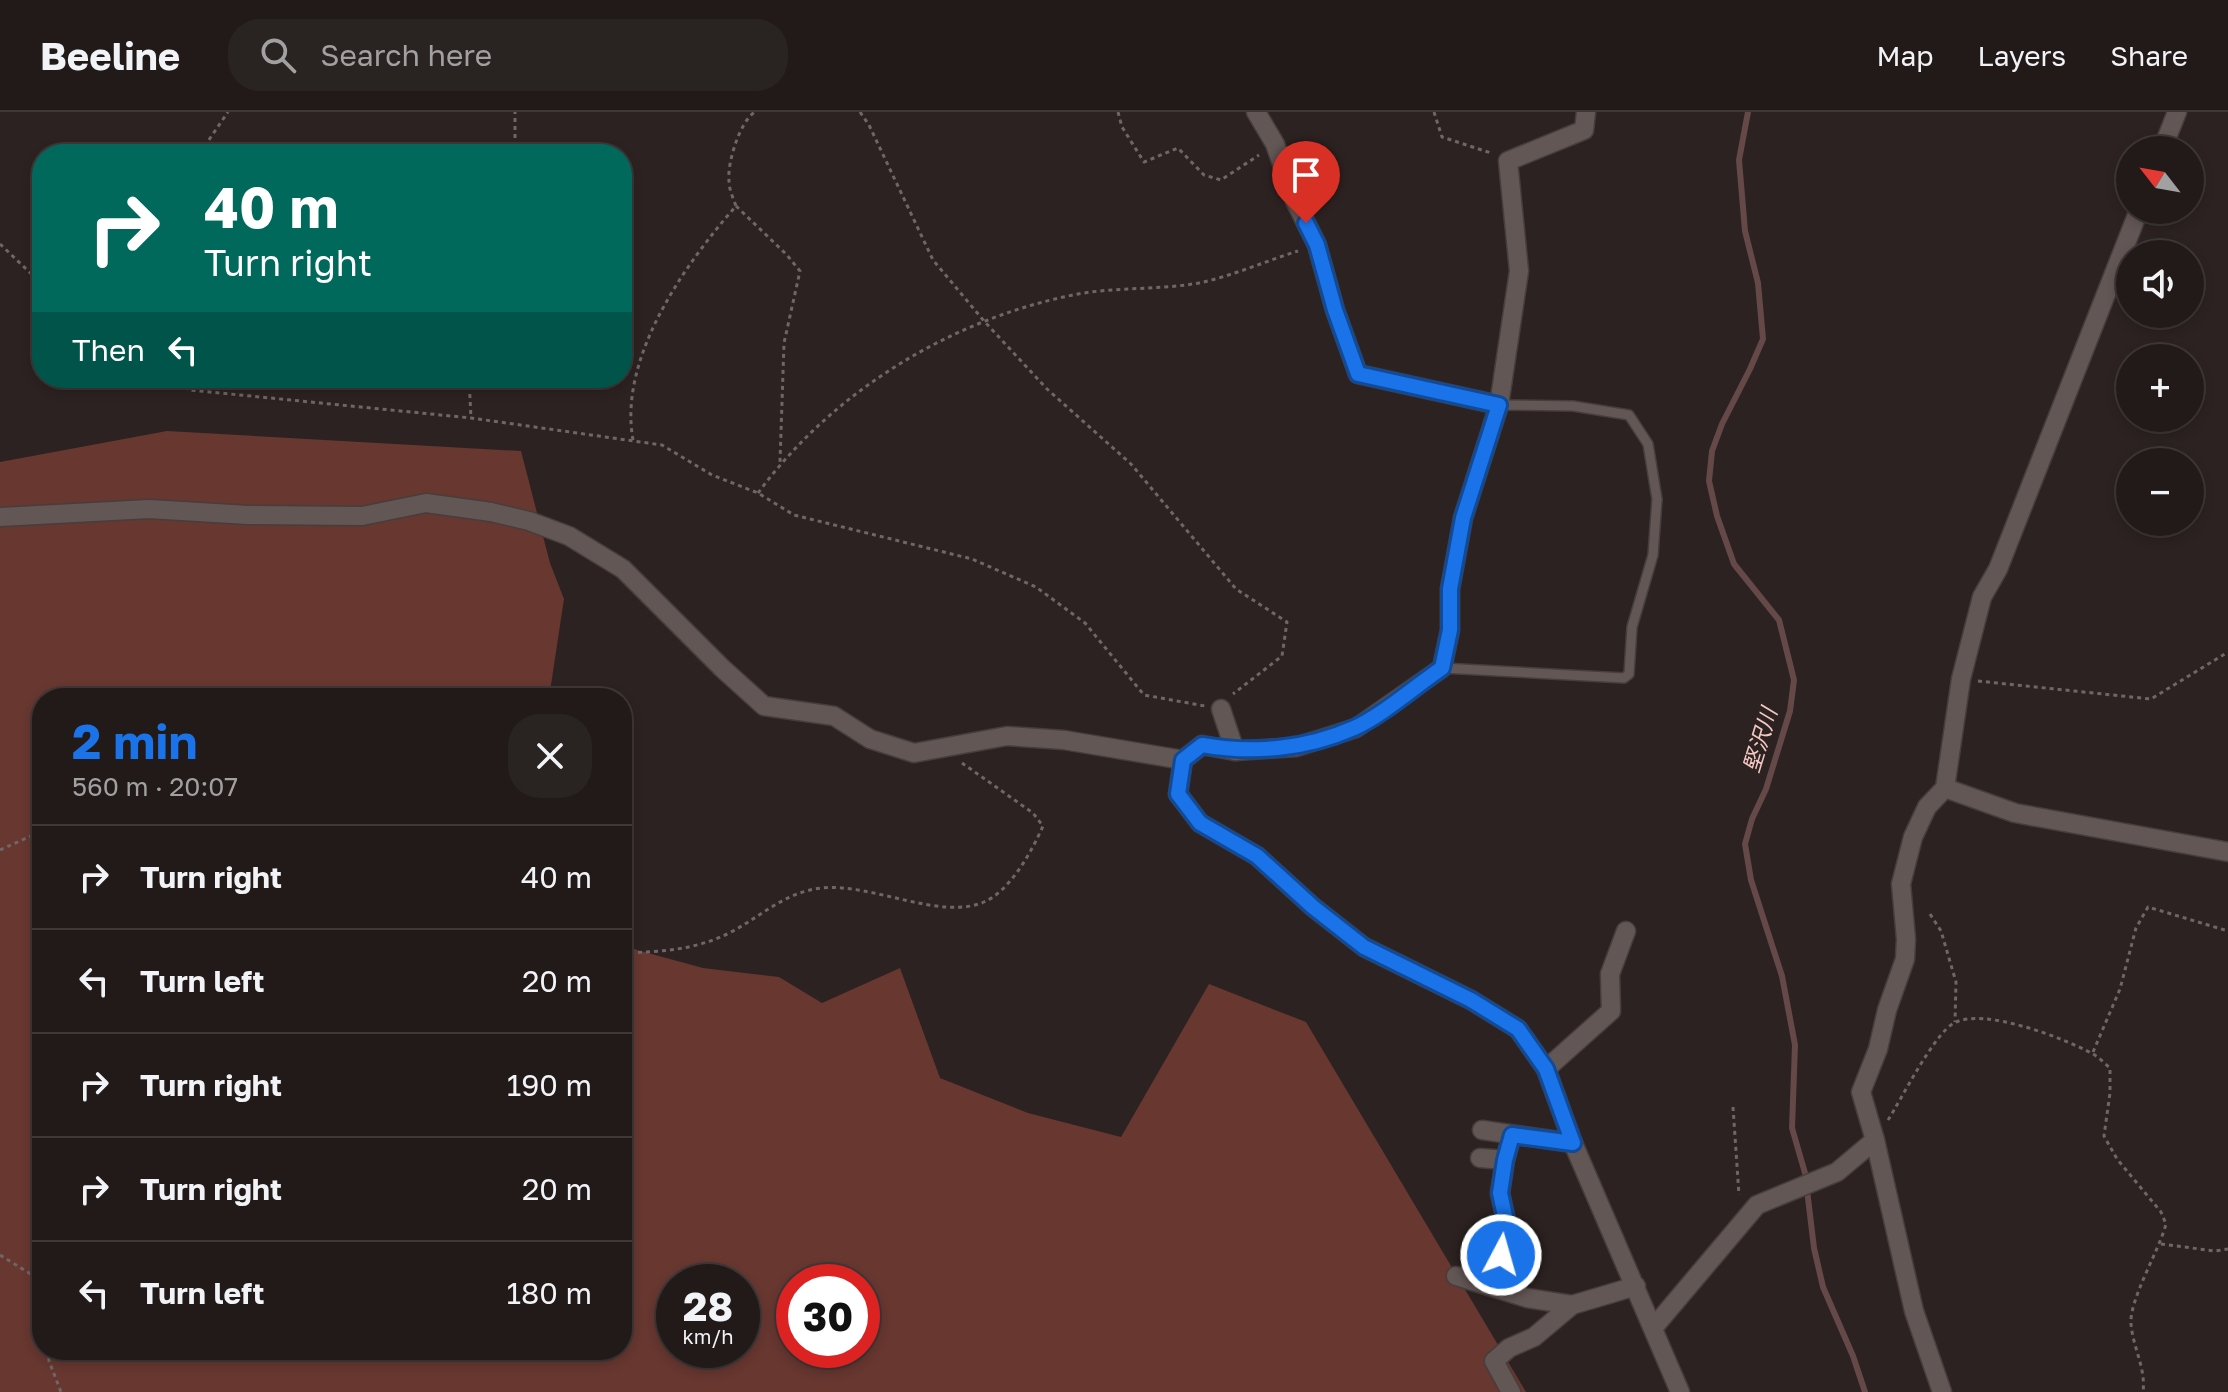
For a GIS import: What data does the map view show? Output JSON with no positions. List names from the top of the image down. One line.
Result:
{"water":["堅沢川"],"north":"top left","page":{"header":"Beeline","search":"Search here","nav":["Map","Layers","Share"],"map_buttons":["+","−"],"turn":["40 m","Turn right"],"then":"Then","heading":["2 min","560 m · 20:07"],"list":[{"name":"Turn right","value":"40 m"},{"name":"Turn left","value":"20 m"},{"name":"Turn right","value":"190 m"},{"name":"Turn right","value":"20 m"},{"name":"Turn left","value":"180 m"}],"speed":"28 km/h","limit":"30"}}
